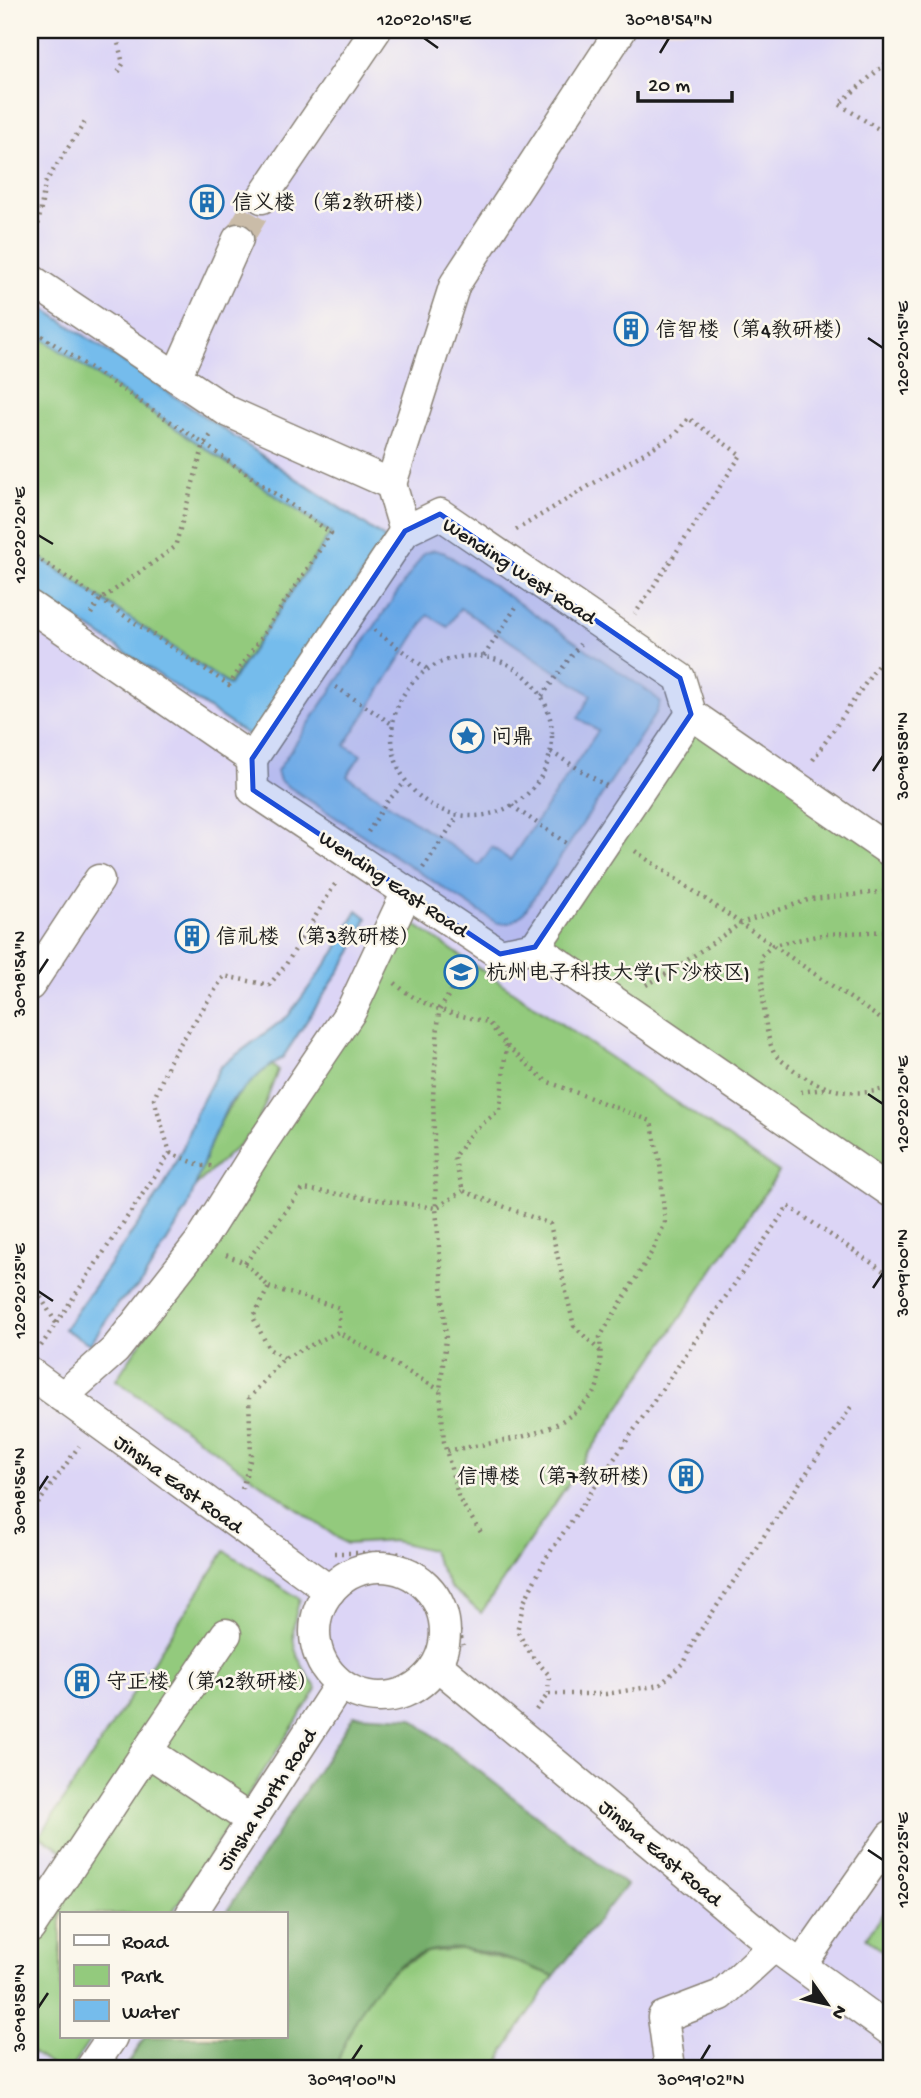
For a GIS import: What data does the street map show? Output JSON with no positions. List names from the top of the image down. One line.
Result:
{"streets":{"street":["Wending West Road","Wending East Road","Jinsha East Road","Jinsha North Road"]},"crossings":[["Jinsha East Road","Jinsha North Road"]],"places":{"building":["信义楼 （第2教研楼）","信智楼（第4教研楼）","信礼楼 （第3教研楼）","信博楼 （第7教研楼）","守正楼 （第12教研楼）"],"place":["问鼎"],"school or university":["杭州电子科技大学(下沙校区)"]},"legend":["Road","Park","Water"],"scale_bar":"20 m","north":"bottom right","coordinates":["120°20'15\"E","30°18'54\"N","120°20'20\"E","30°18'58\"N","30°19'00\"N","120°20'25\"E","30°18'56\"N","30°19'02\"N"]}
